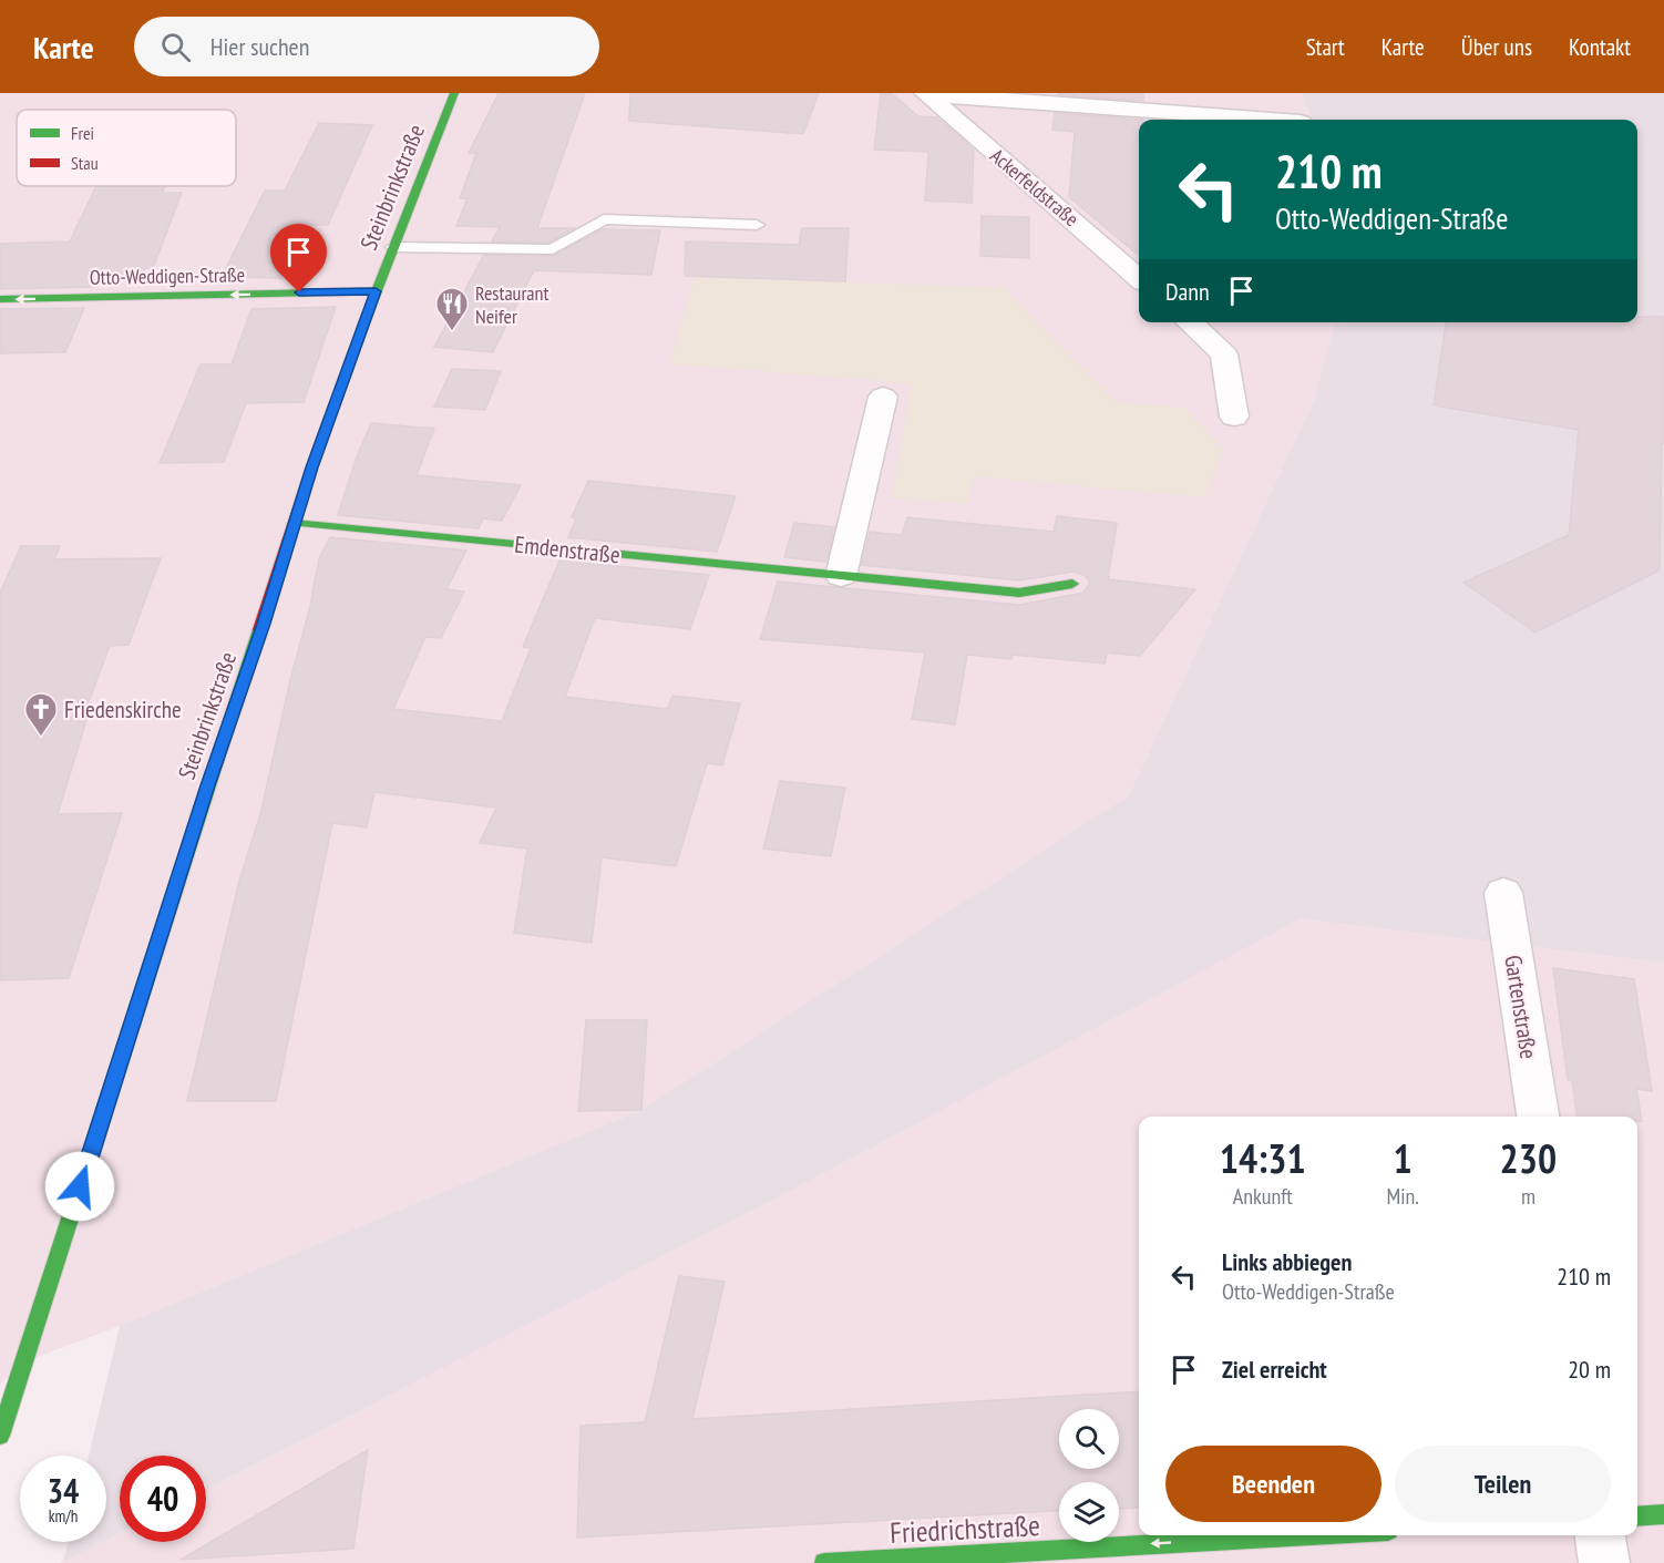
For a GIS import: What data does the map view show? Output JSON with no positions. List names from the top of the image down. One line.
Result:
{"streets":{"street":["Steinbrinkstraße","Ackerfeldstraße","Otto-Weddigen-Straße","Emdenstraße","Gartenstraße","Friedrichstraße"]},"crossings":[["Steinbrinkstraße","Otto-Weddigen-Straße"],["Steinbrinkstraße","Emdenstraße"]],"one_way":["Otto-Weddigen-Straße","Friedrichstraße"],"places":{"restaurant":["Restaurant Neifer"],"church":["Friedenskirche"]},"legend":["Frei","Stau"],"page":{"header":"Karte","search":"Hier suchen","nav":["Start","Karte","Über uns","Kontakt"],"turn":["210 m","Otto-Weddigen-Straße"],"then":"Dann","eta":["14:31","Ankunft","1","Min.","230","m"],"list":[{"name":"Links abbiegen","note":"Otto-Weddigen-Straße","value":"210 m"},{"name":"Ziel erreicht","value":"20 m"}],"buttons":["Beenden","Teilen"],"speed":"34 km/h","limit":"40"}}
